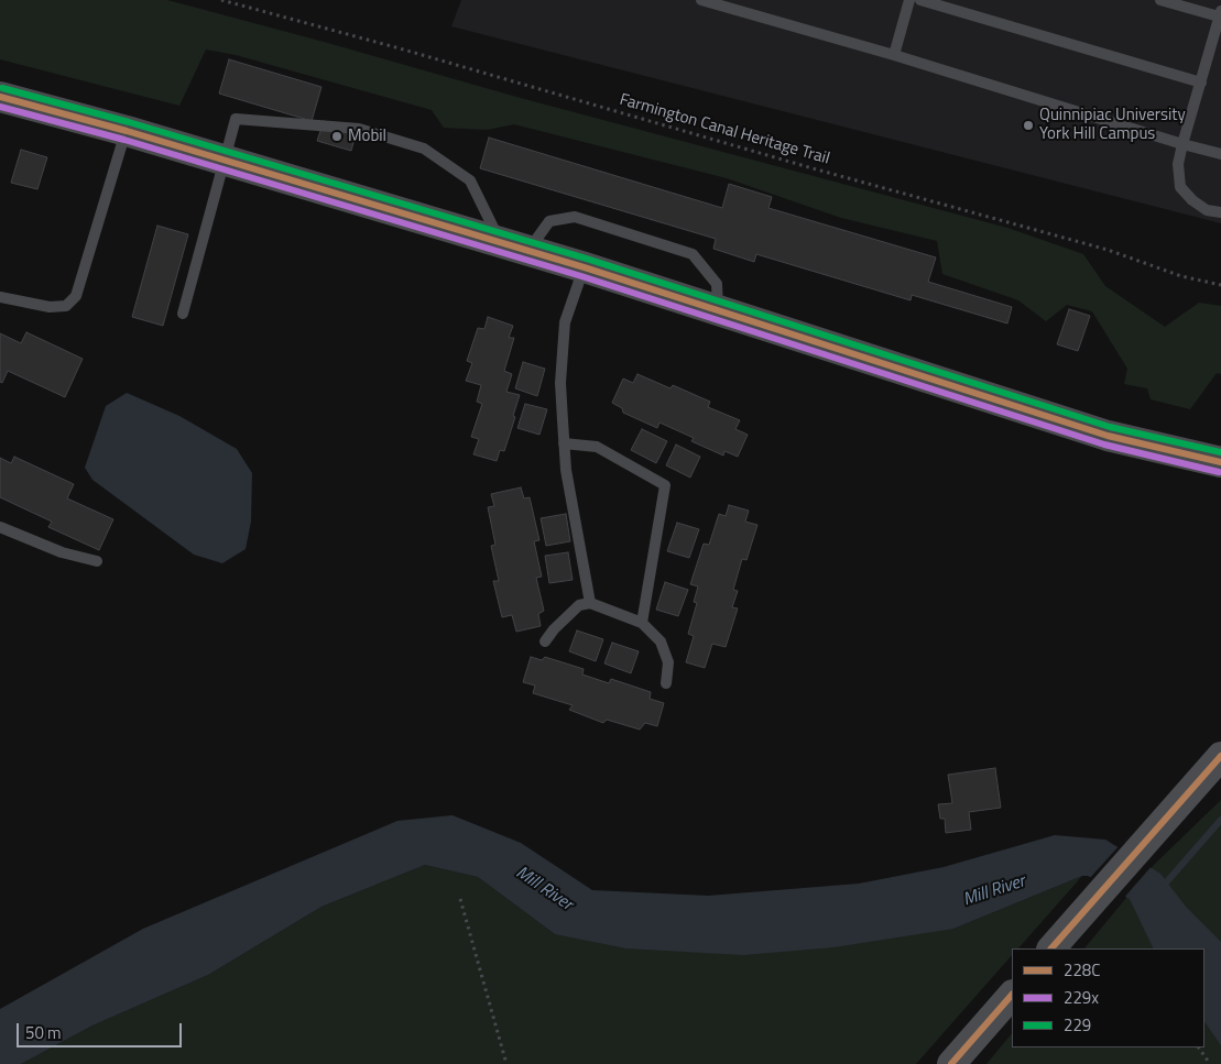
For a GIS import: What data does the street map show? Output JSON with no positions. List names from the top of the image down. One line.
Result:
{"streets":{"path":["Farmington Canal Heritage Trail"]},"water":["Mill River"],"places":["Quinnipiac University York Hill Campus","Mobil"],"lines":["transit line 229","transit line 228C","transit line 229x"],"legend":["228C","229x","229"],"scale_bar":"50 m"}
